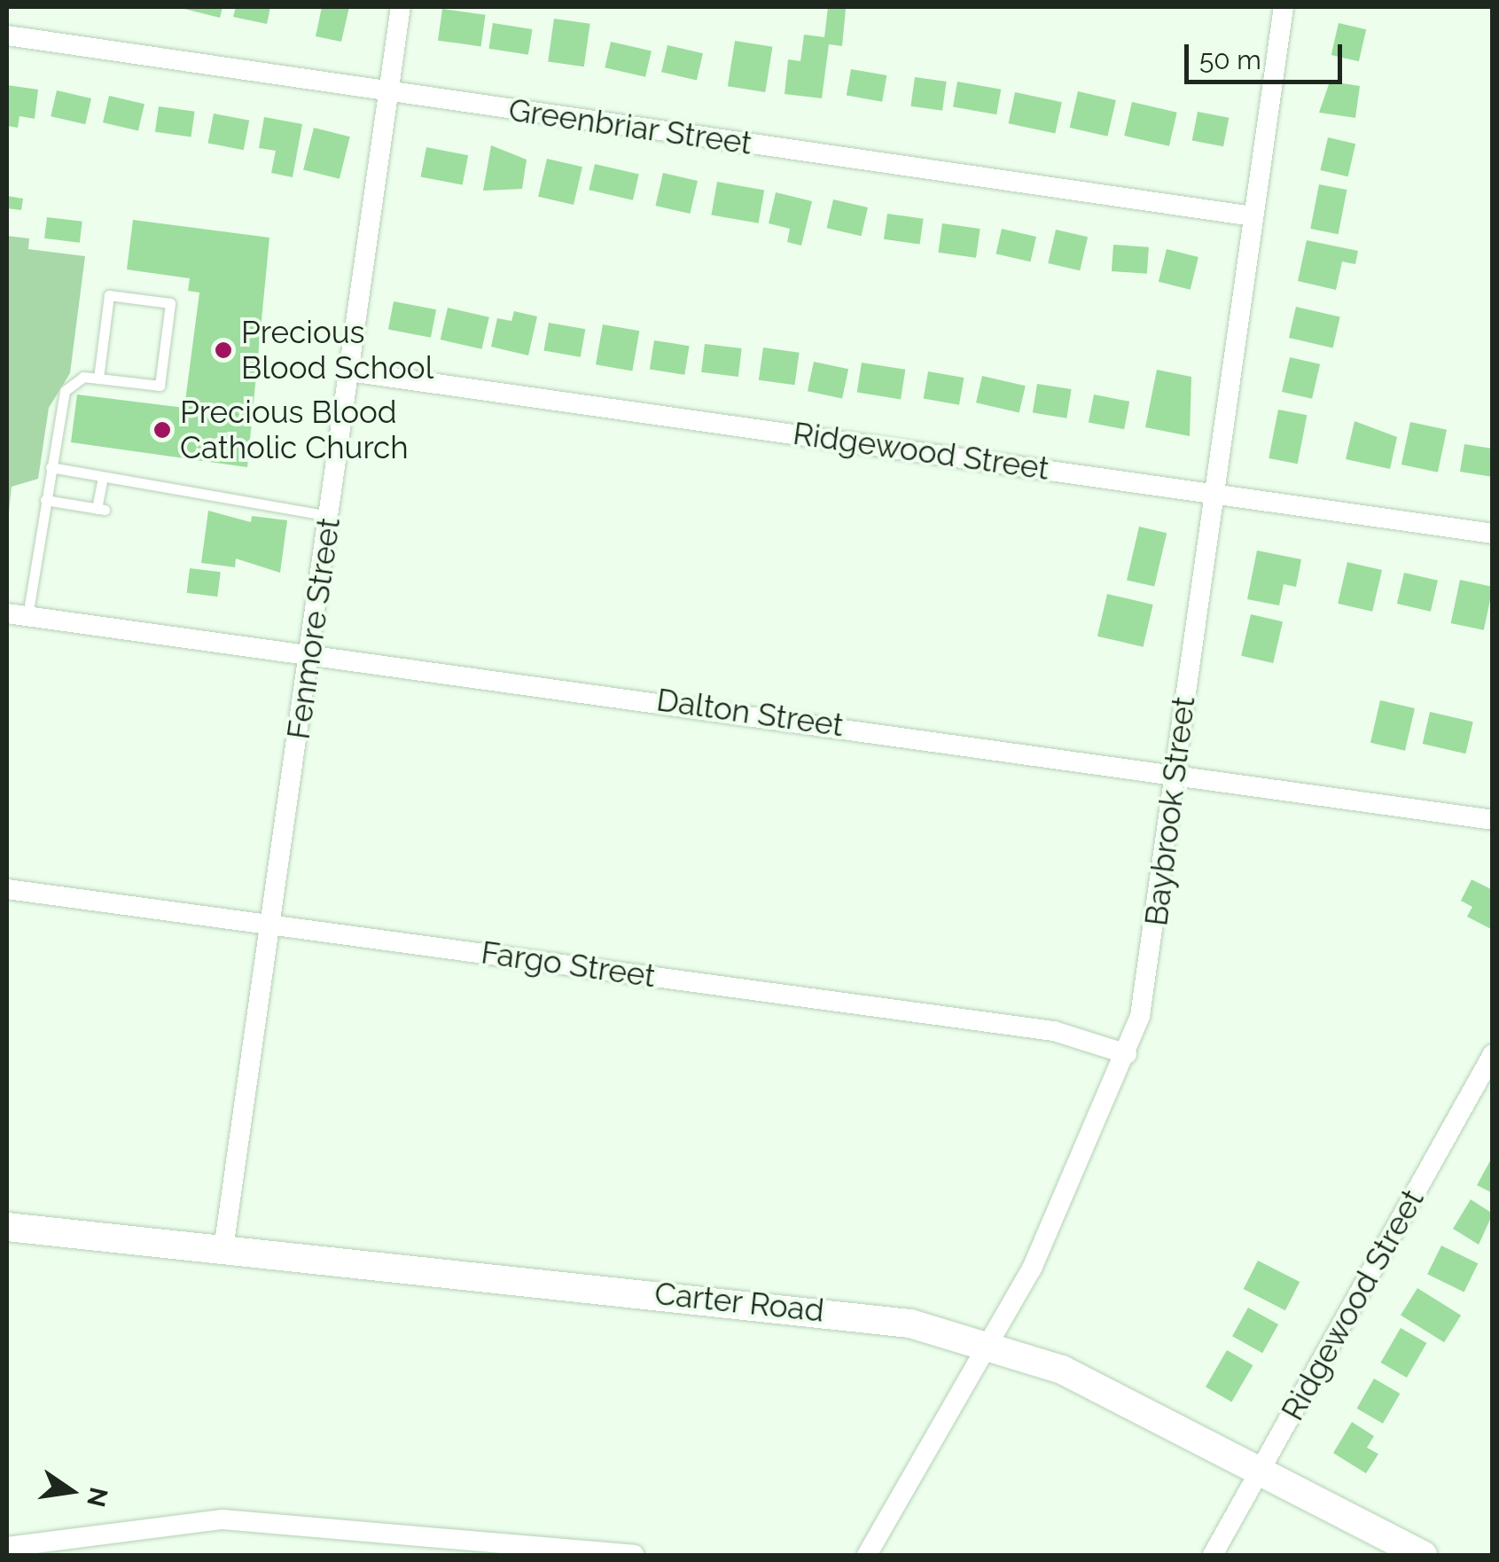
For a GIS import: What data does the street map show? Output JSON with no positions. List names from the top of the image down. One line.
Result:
{"streets":{"main road":["Carter Road"],"street":["Greenbriar Street","Ridgewood Street","Fenmore Street","Dalton Street","Baybrook Street","Fargo Street"]},"crossings":[["Greenbriar Street","Fenmore Street"],["Greenbriar Street","Baybrook Street"],["Ridgewood Street","Fenmore Street"],["Ridgewood Street","Baybrook Street"],["Ridgewood Street","Carter Road"],["Fenmore Street","Dalton Street"],["Fenmore Street","Fargo Street"],["Fenmore Street","Carter Road"],["Dalton Street","Baybrook Street"],["Baybrook Street","Fargo Street"],["Baybrook Street","Carter Road"]],"places":["Precious Blood School","Precious Blood Catholic Church"],"scale_bar":"50 m","north":"right"}
